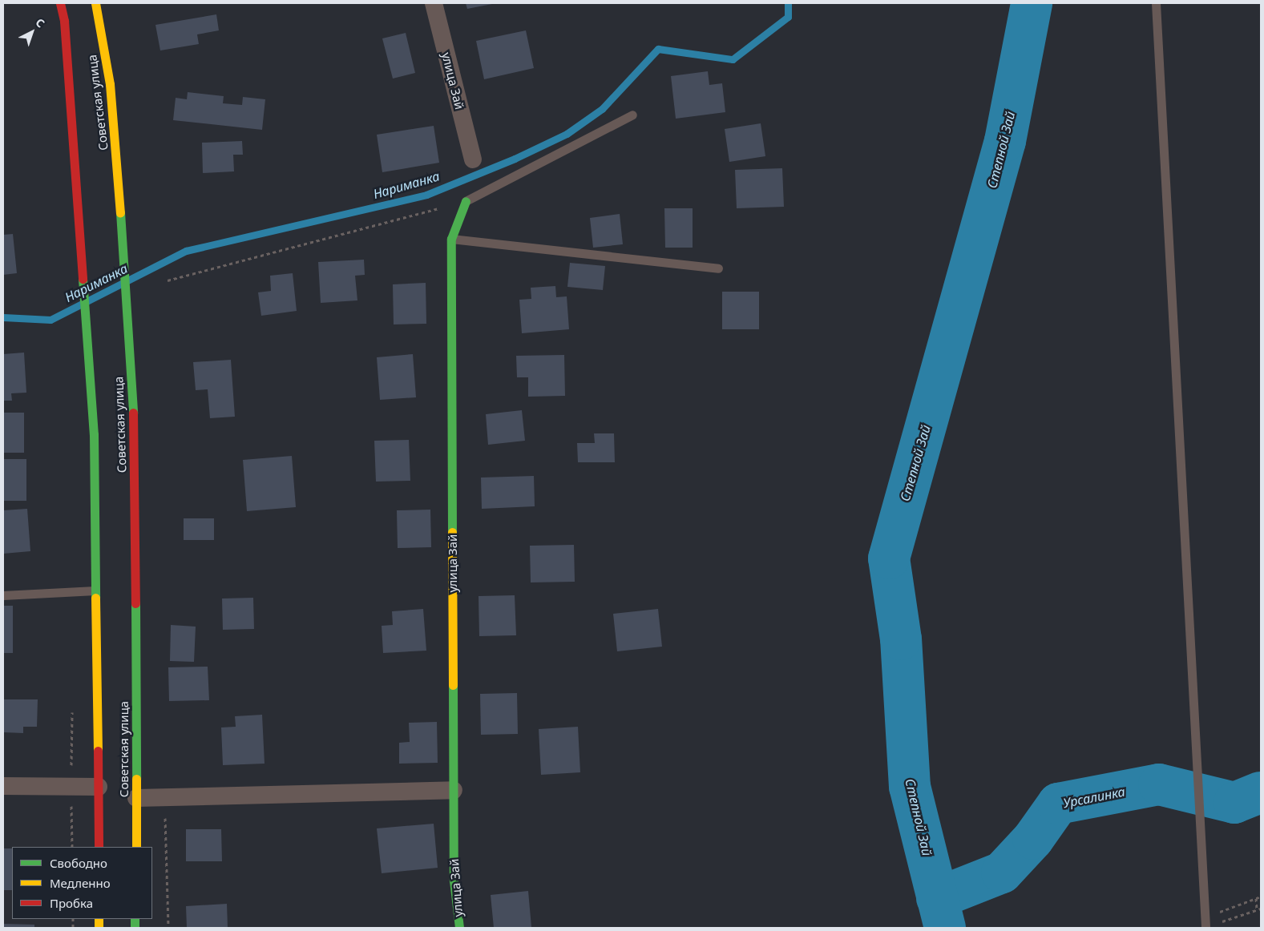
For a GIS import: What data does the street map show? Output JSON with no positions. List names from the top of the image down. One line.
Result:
{"streets":{"main road":["улица Зай","Советская улица"]},"water":["Степной Зай","Нариманка","Урсалинка"],"legend":["Свободно","Медленно","Пробка"],"north":"top right"}
